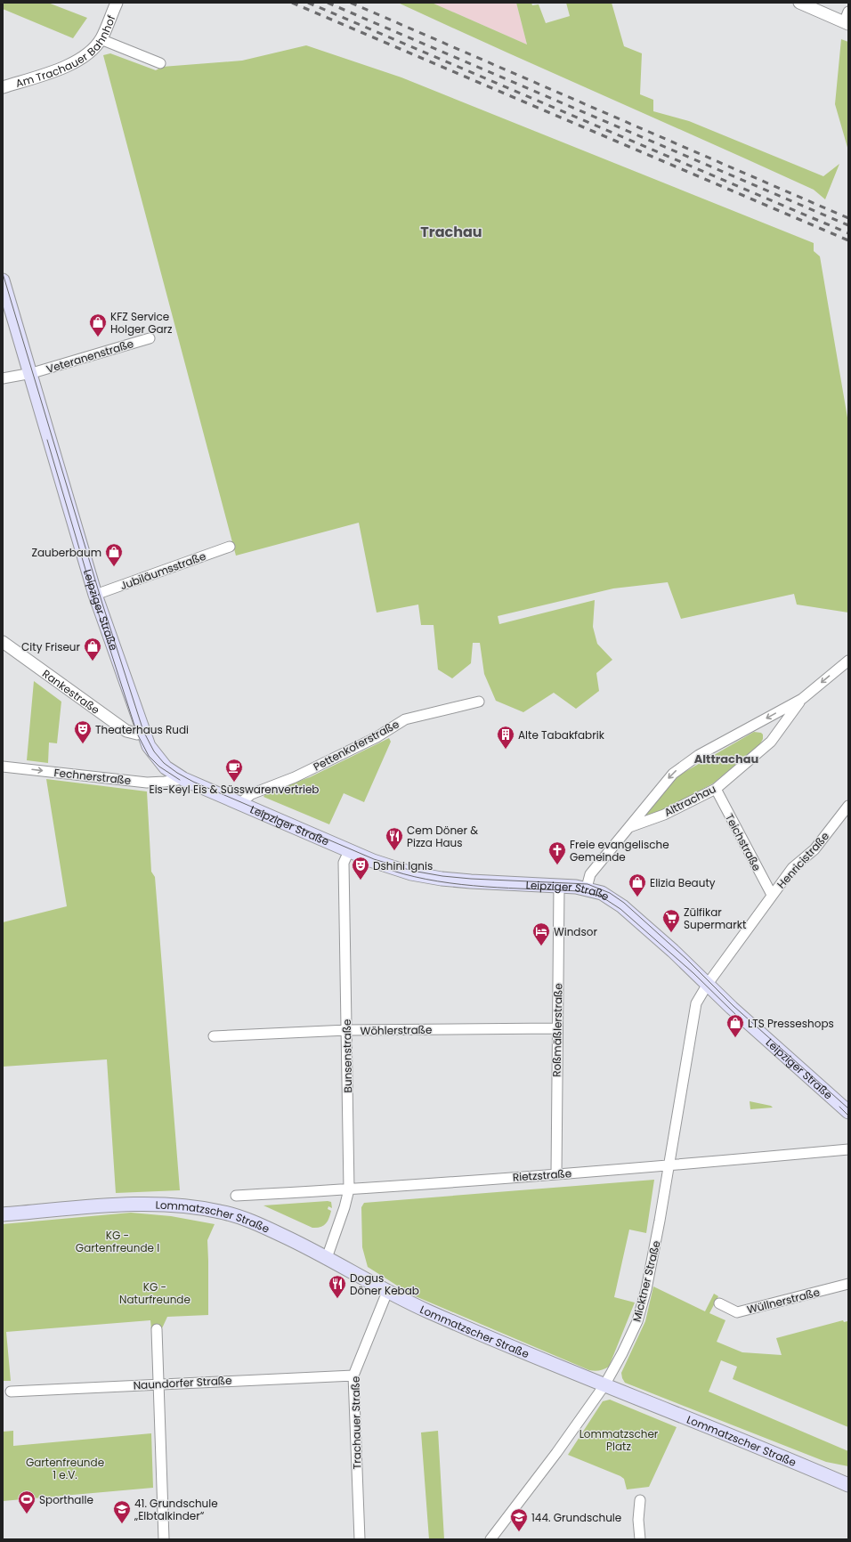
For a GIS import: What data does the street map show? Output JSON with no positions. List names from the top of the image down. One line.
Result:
{"streets":{"main road":["Leipziger Straße","Lommatzscher Straße"],"street":["Am Trachauer Bahnhof","Veteranenstraße","Jubiläumsstraße","Rankestraße","Pettenkoferstraße","Fechnerstraße","Alttrachau","Teichstraße","Henricistraße","Wöhlerstraße","Roßmäßlerstraße","Bunsenstraße","Rietzstraße","Micktner Straße","Wüllnerstraße","Naundorfer Straße","Trachauer Straße"]},"crossings":[["Veteranenstraße","Leipziger Straße"],["Jubiläumsstraße","Leipziger Straße"],["Leipziger Straße","Rankestraße"],["Leipziger Straße","Pettenkoferstraße"],["Leipziger Straße","Fechnerstraße"],["Leipziger Straße","Alttrachau"],["Leipziger Straße","Henricistraße"],["Leipziger Straße","Roßmäßlerstraße"],["Leipziger Straße","Bunsenstraße"],["Leipziger Straße","Micktner Straße"],["Alttrachau","Teichstraße"],["Teichstraße","Henricistraße"],["Henricistraße","Micktner Straße"],["Wöhlerstraße","Roßmäßlerstraße"],["Wöhlerstraße","Bunsenstraße"],["Roßmäßlerstraße","Rietzstraße"],["Bunsenstraße","Rietzstraße"],["Bunsenstraße","Lommatzscher Straße"],["Rietzstraße","Micktner Straße"],["Lommatzscher Straße","Micktner Straße"],["Lommatzscher Straße","Trachauer Straße"],["Naundorfer Straße","Trachauer Straße"]],"one_way":["Fechnerstraße"],"districts":["Trachau","Alttrachau"],"parks":["KG - Gartenfreunde I","KG - Naturfreunde","Lommatzscher Platz","Gartenfreunde 1 e.V."],"places":{"shop":["KFZ Service Holger Garz","Zauberbaum","City Friseur","Elizia Beauty","LTS Presseshops"],"theatre":["Theaterhaus Rudi","Dshini Ignis"],"building":["Alte Tabakfabrik"],"cafe":["Eis-Keyl Eis & Süsswarenvertrieb"],"restaurant":["Cem Döner & Pizza Haus","Dogus Döner Kebab"],"church":["Freie evangelische Gemeinde"],"supermarket":["Zülfikar Supermarkt"],"hotel":["Windsor"],"sports":["Sporthalle"],"school or university":["41. Grundschule „Elbtalkinder“","144. Grundschule"]}}
